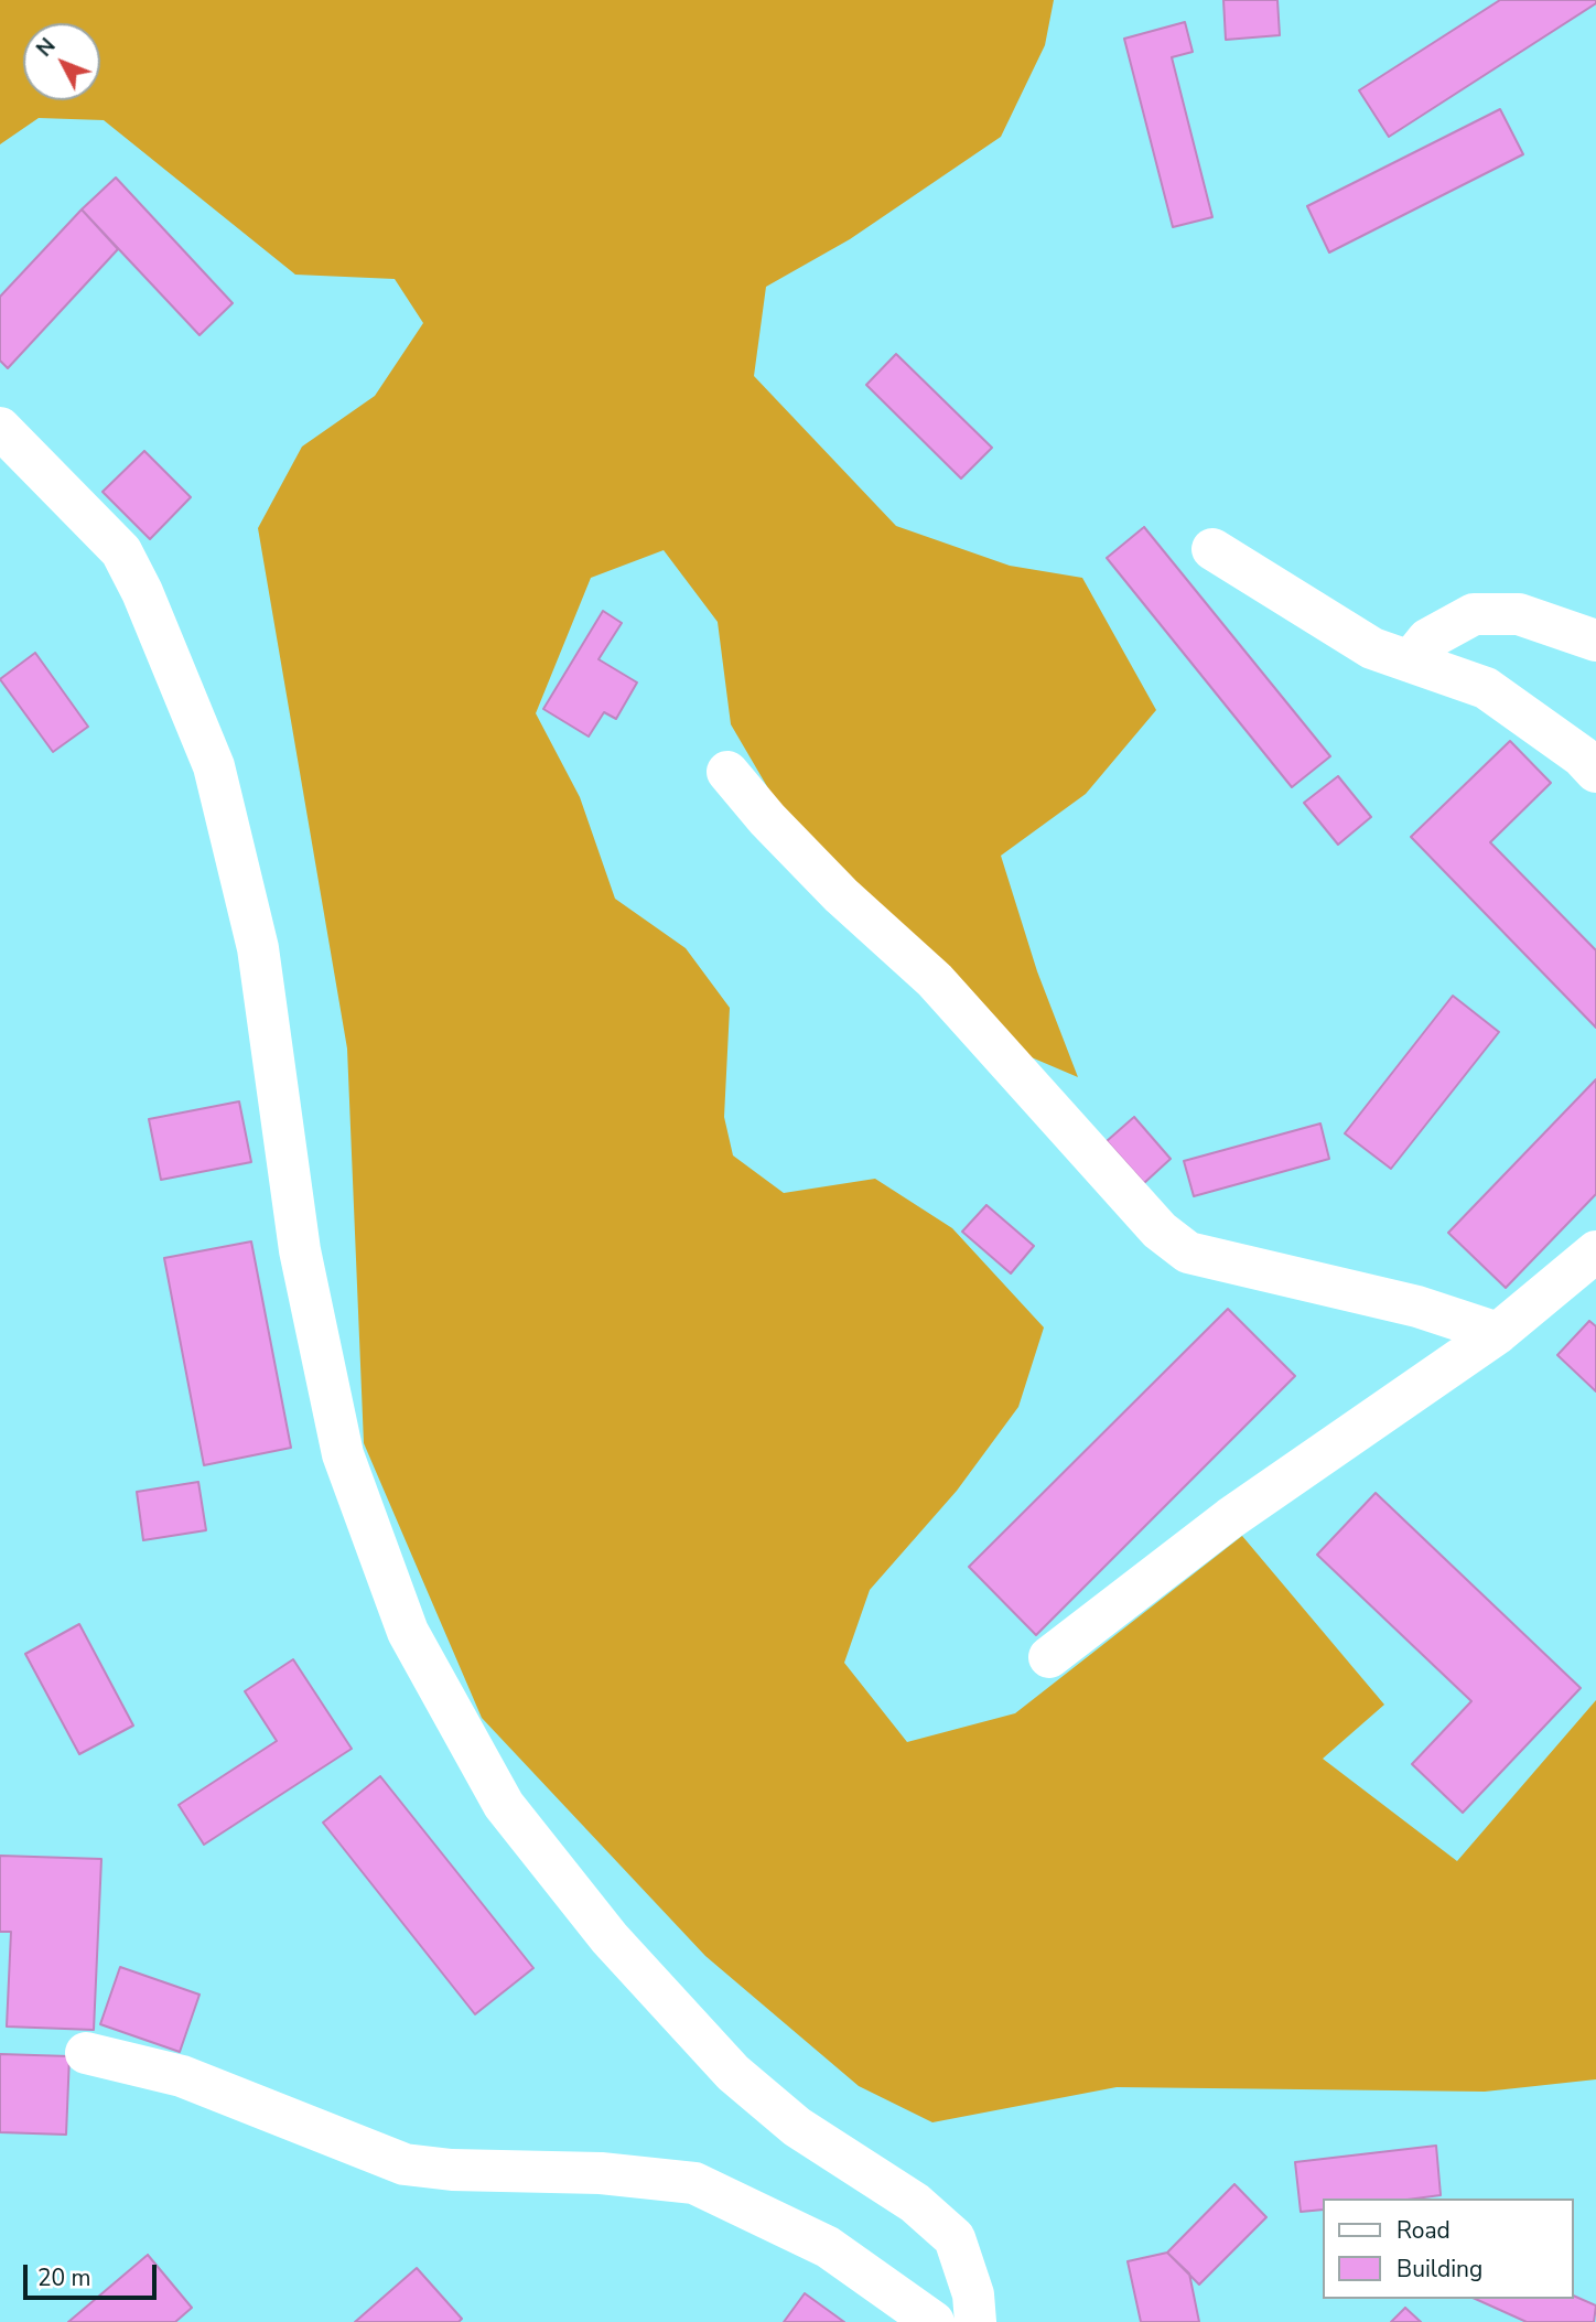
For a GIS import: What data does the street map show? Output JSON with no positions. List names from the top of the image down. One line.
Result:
{"legend":["Road","Building"],"scale_bar":"20 m","north":"top left"}
